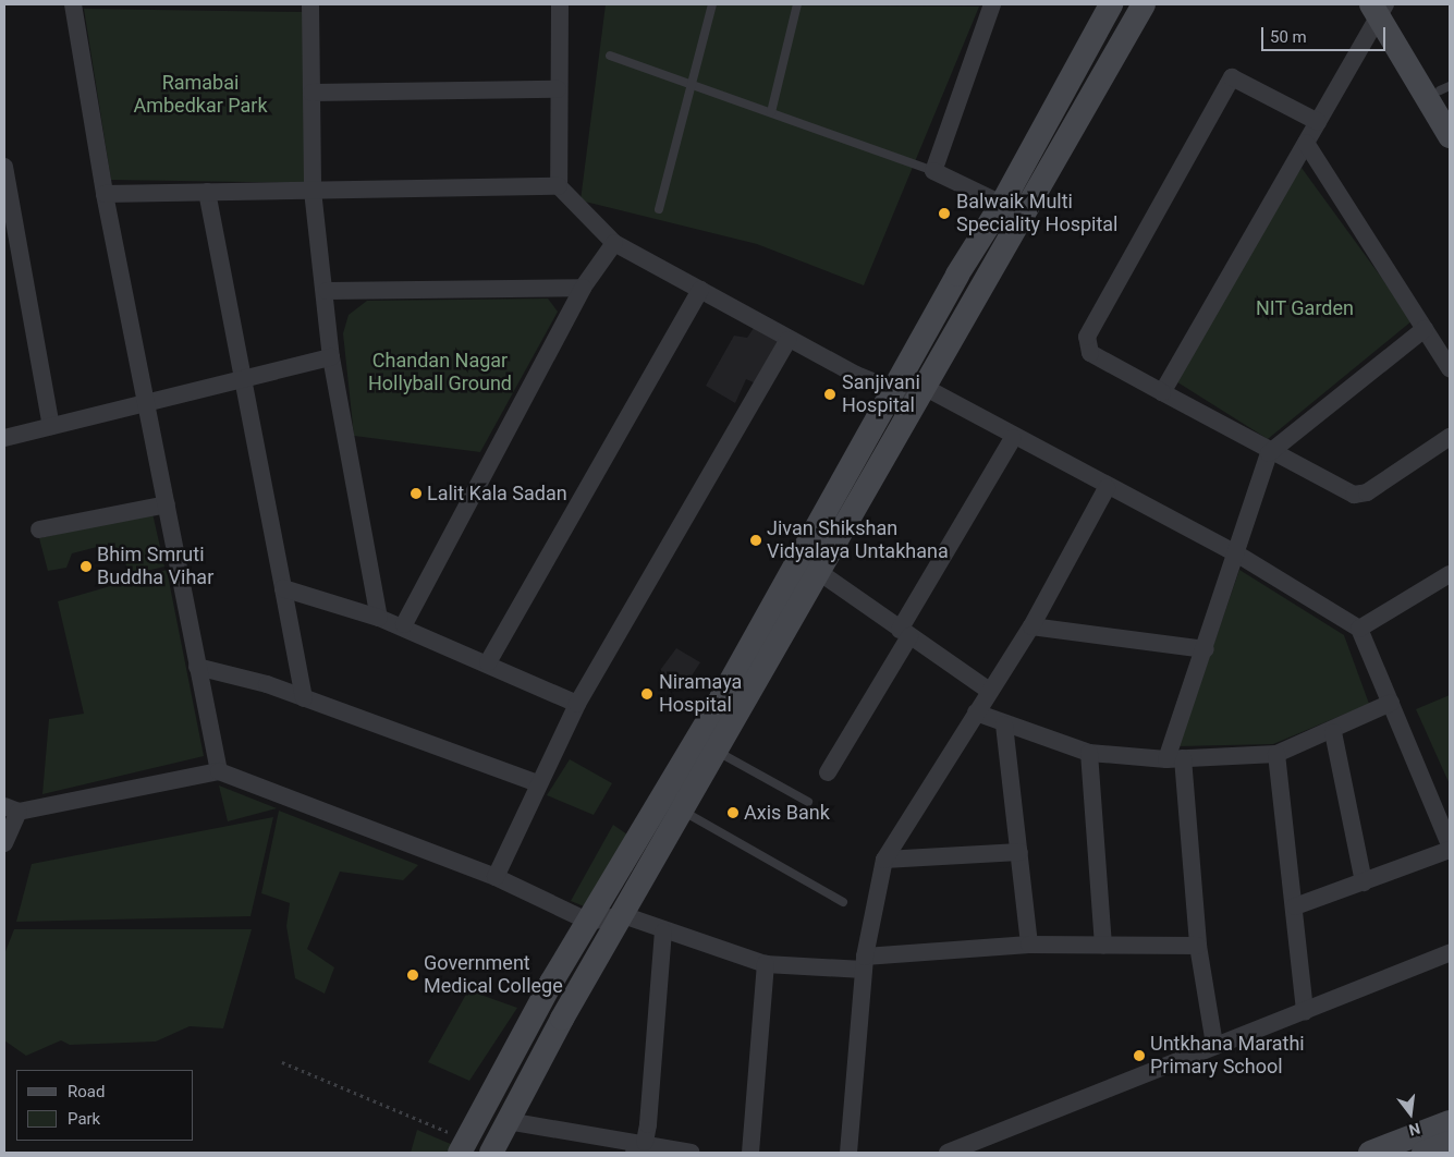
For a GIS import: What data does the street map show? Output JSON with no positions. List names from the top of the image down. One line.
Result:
{"parks":["Ramabai Ambedkar Park","NIT Garden","Chandan Nagar Hollyball Ground"],"places":["Balwaik Multi Speciality Hospital","Sanjivani Hospital","Lalit Kala Sadan","Jivan Shikshan Vidyalaya Untakhana","Bhim Smruti Buddha Vihar","Niramaya Hospital","Axis Bank","Government Medical College","Untkhana Marathi Primary School"],"legend":["Road","Park"],"scale_bar":"50 m","north":"bottom"}
